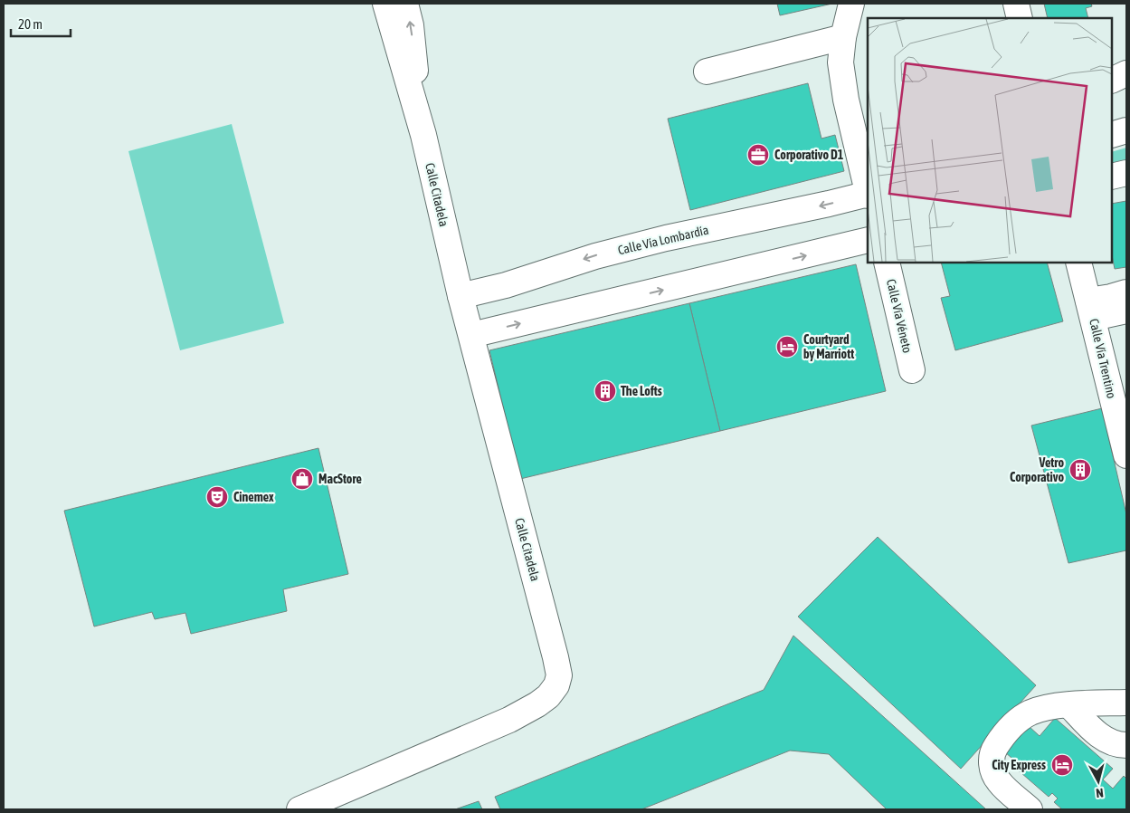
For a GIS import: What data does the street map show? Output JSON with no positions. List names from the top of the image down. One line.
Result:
{"streets":{"street":["Calle Citadela","Calle Vía Lombardía","Calle Vía Véneto","Calle Vía Trentino"]},"crossings":[["Calle Citadela","Calle Vía Lombardía"]],"places":{"office":["Corporativo D1"],"hotel":["Courtyard by Marriott","City Express"],"building":["The Lofts","Vetro Corporativo"],"shop":["MacStore"],"theatre":["Cinemex"]},"scale_bar":"20 m","north":"bottom"}
